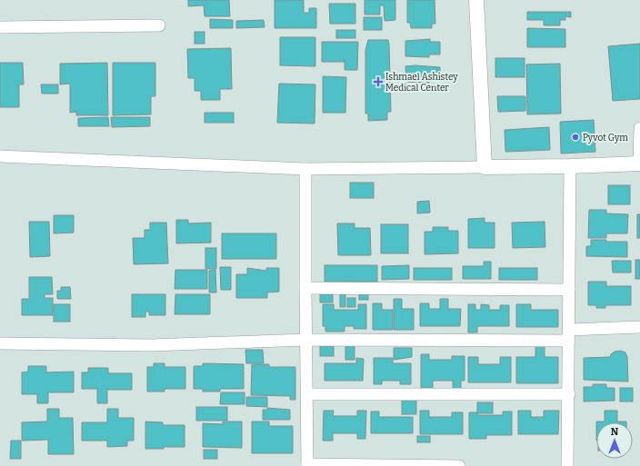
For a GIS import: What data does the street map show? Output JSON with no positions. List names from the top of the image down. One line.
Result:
{"places":{"health":["Ishmael Ashistey Medical Center"],"other":["Pyvot Gym"]},"north":"top"}
